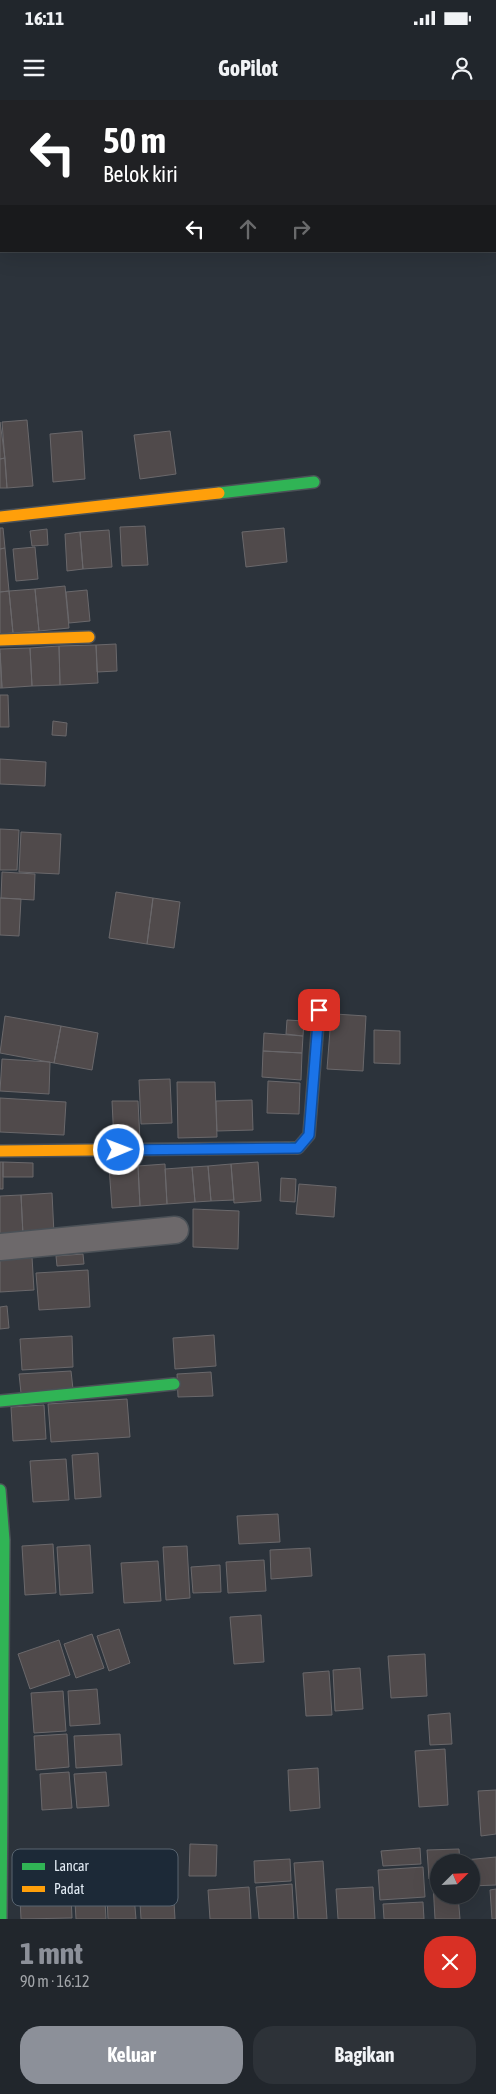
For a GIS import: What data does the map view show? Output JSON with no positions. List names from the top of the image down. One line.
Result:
{"legend":["Lancar","Padat"],"north":"top right","page":{"status":"16:11","header":"GoPilot","turn":["50 m","Belok kiri"],"heading":["1 mnt","90 m · 16:12"],"buttons":["Keluar","Bagikan"]}}
